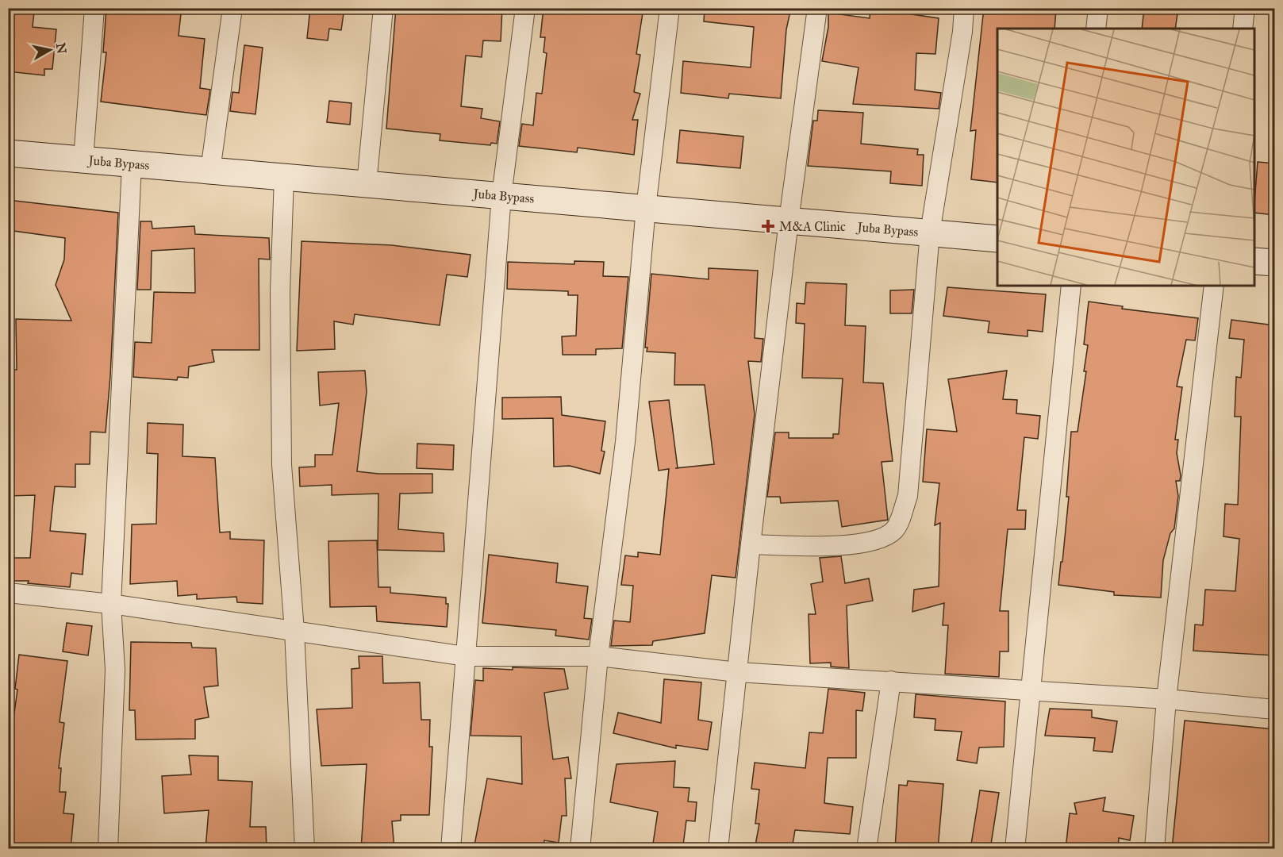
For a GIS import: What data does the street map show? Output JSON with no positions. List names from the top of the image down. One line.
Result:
{"streets":{"main road":["Juba Bypass"]},"places":{"health":["M&A Clinic"]},"north":"right"}
